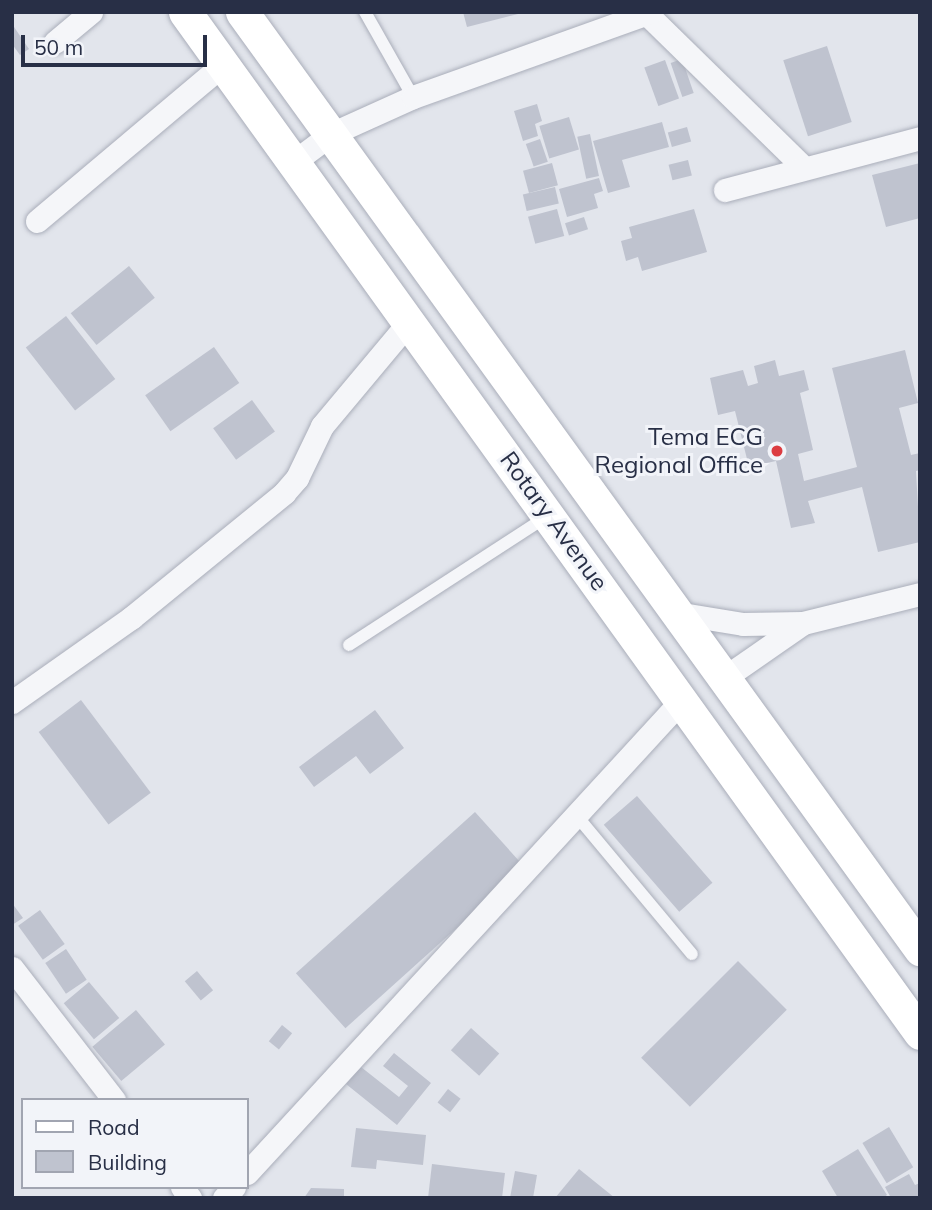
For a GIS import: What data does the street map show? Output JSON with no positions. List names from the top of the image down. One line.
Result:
{"streets":{"main road":["Rotary Avenue"]},"places":["Tema ECG Regional Office"],"legend":["Road","Building"],"scale_bar":"50 m"}
